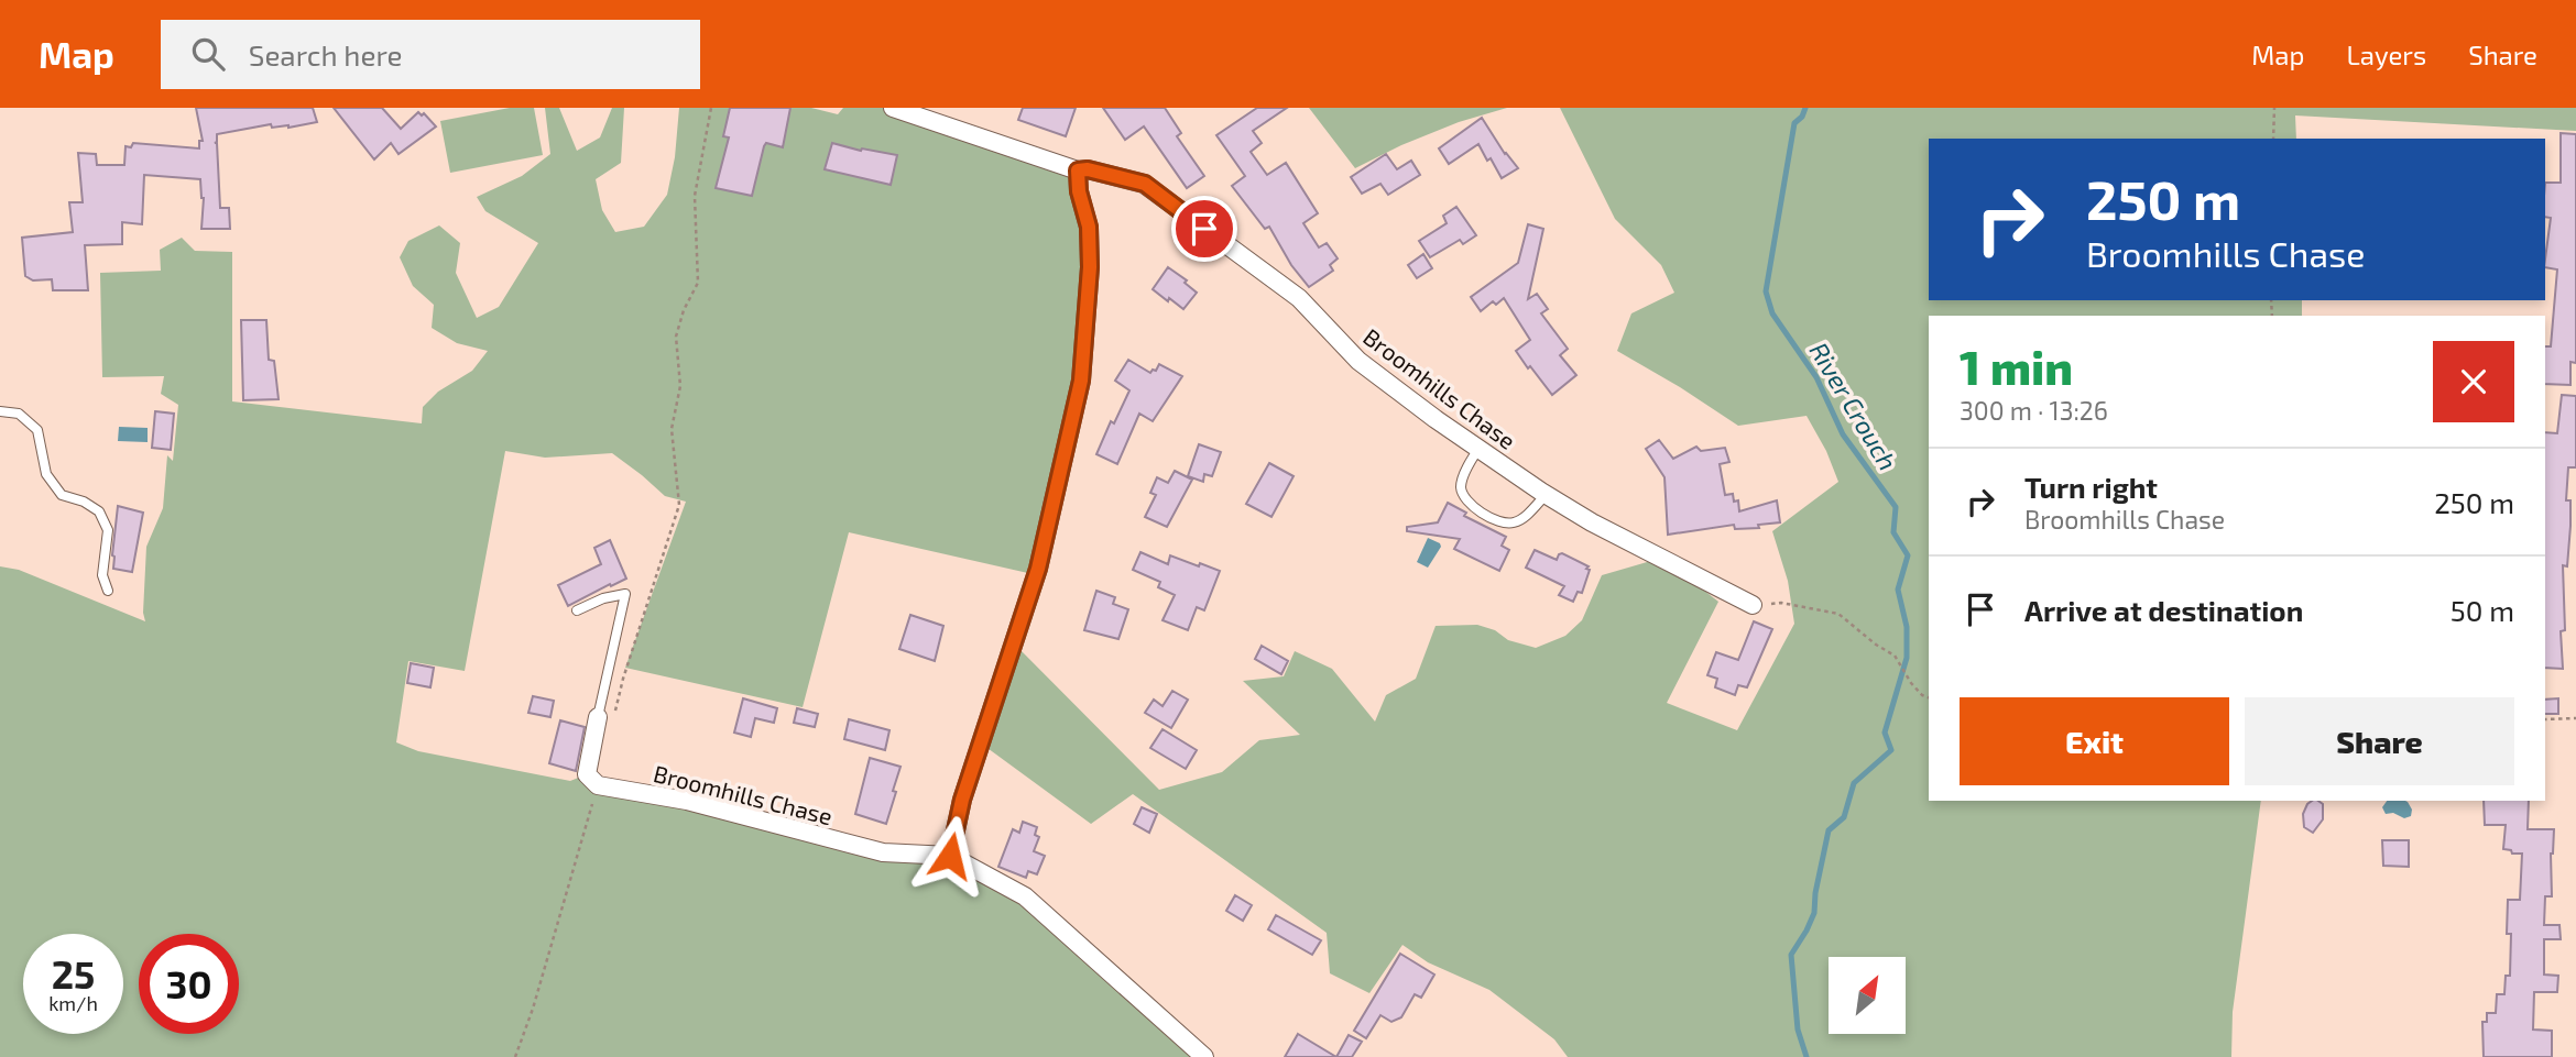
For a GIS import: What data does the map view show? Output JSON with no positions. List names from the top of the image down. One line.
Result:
{"streets":{"street":["Broomhills Chase"]},"water":["River Crouch"],"north":"top right","page":{"header":"Map","search":"Search here","nav":["Map","Layers","Share"],"turn":["250 m","Broomhills Chase"],"heading":["1 min","300 m · 13:26"],"list":[{"name":"Turn right","note":"Broomhills Chase","value":"250 m"},{"name":"Arrive at destination","value":"50 m"}],"buttons":["Exit","Share"],"speed":"25 km/h","limit":"30"}}
